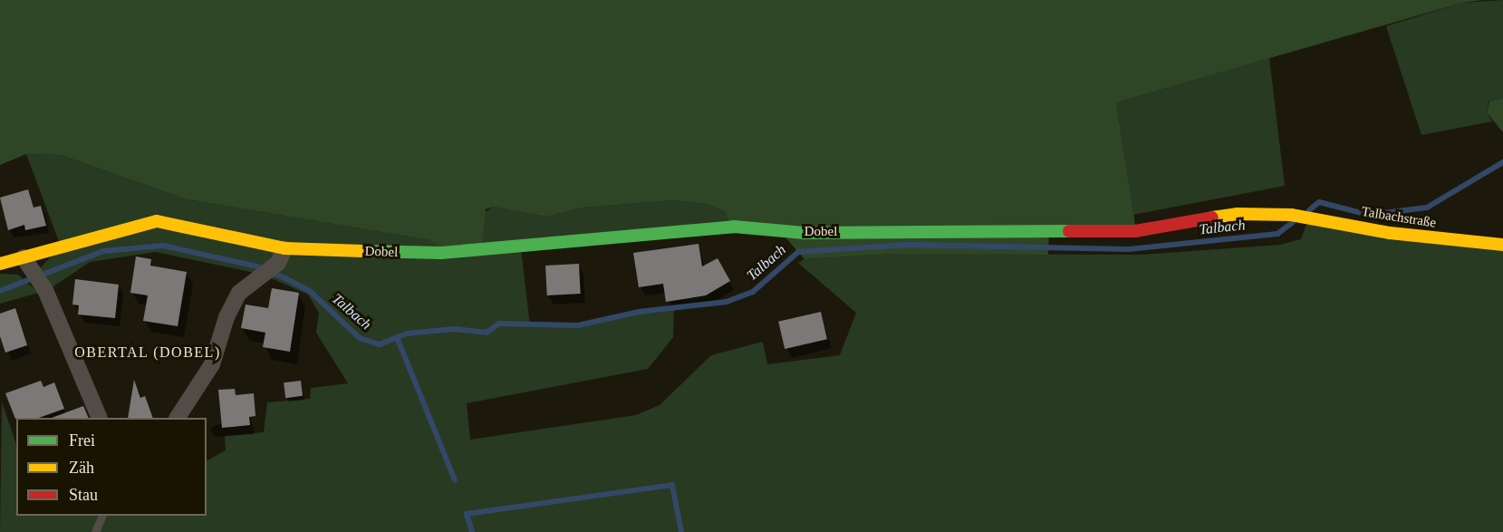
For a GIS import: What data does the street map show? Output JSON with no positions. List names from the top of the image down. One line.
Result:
{"streets":{"street":["Talbachstraße","Dobel"]},"crossings":[["Talbachstraße","Dobel"]],"districts":["OBERTAL (DOBEL)"],"water":["Talbach"],"legend":["Frei","Zäh","Stau"]}
